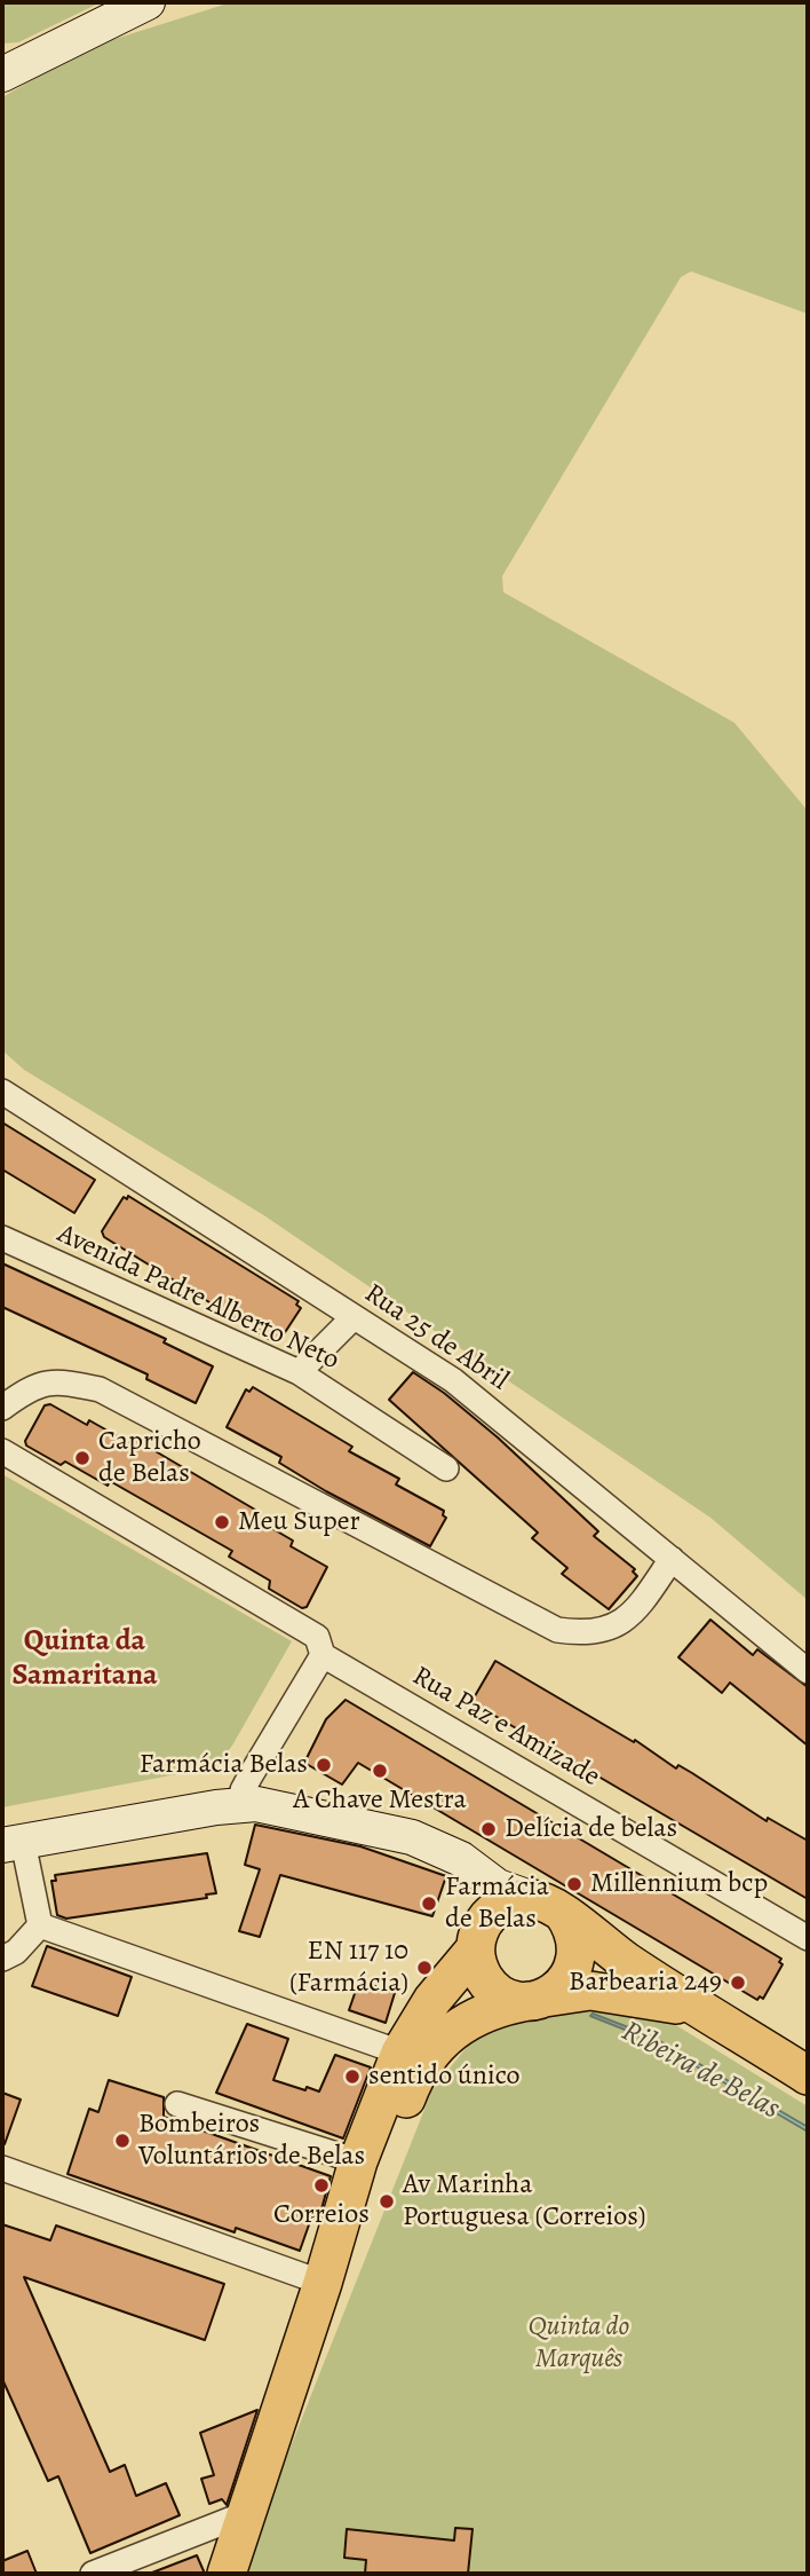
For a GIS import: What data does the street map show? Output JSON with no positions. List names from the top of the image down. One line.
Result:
{"streets":{"street":["Avenida Padre Alberto Neto","Rua 25 de Abril","Rua Paz e Amizade"]},"districts":["Quinta da Samaritana"],"water":["Ribeira de Belas"],"parks":["Quinta do Marquês"],"places":["Capricho de Belas","Meu Super","Farmácia Belas","A Chave Mestra","Delícia de belas","Millennium bcp","Farmácia de Belas","EN 117 10 (Farmácia)","Barbearia 249","sentido único","Bombeiros Voluntários de Belas","Correios","Av Marinha Portuguesa (Correios)"]}
